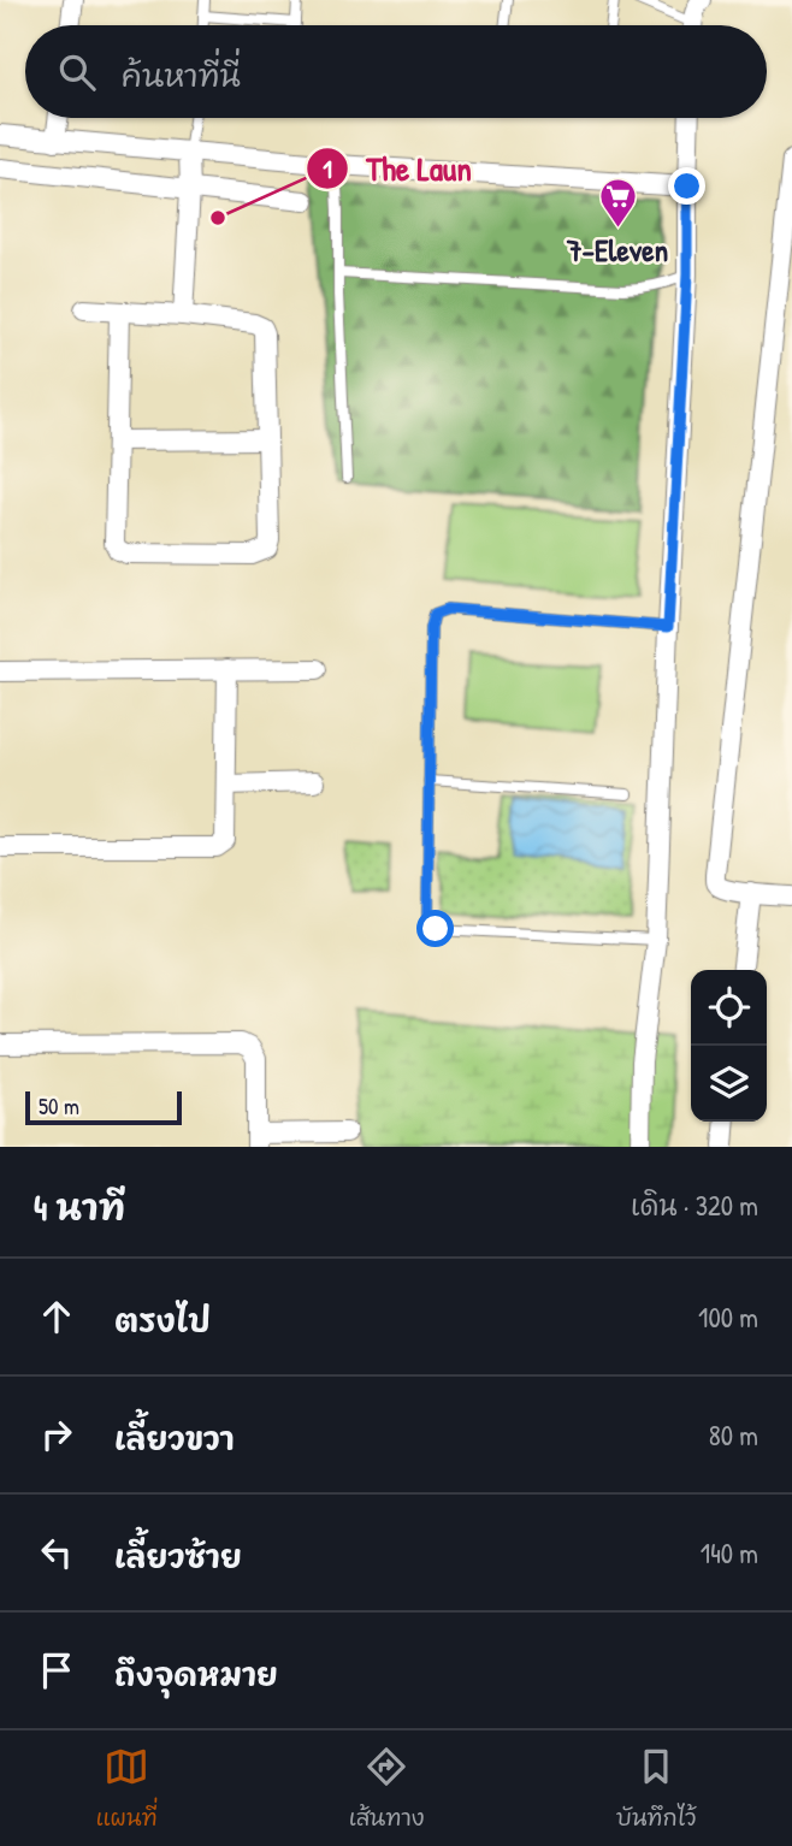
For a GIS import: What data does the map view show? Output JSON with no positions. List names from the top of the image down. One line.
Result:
{"places":{"other":["The Laun"],"supermarket":["7-Eleven"]},"scale_bar":"50 m","page":{"search":"ค้นหาที่นี่","scale":"50 m","heading":["4 นาที","เดิน · 320 m"],"list":[["ตรงไป","100 m"],["เลี้ยวขวา","80 m"],["เลี้ยวซ้าย","140 m"],"ถึงจุดหมาย"],"nav":["แผนที่","เส้นทาง","บันทึกไว้"]}}
